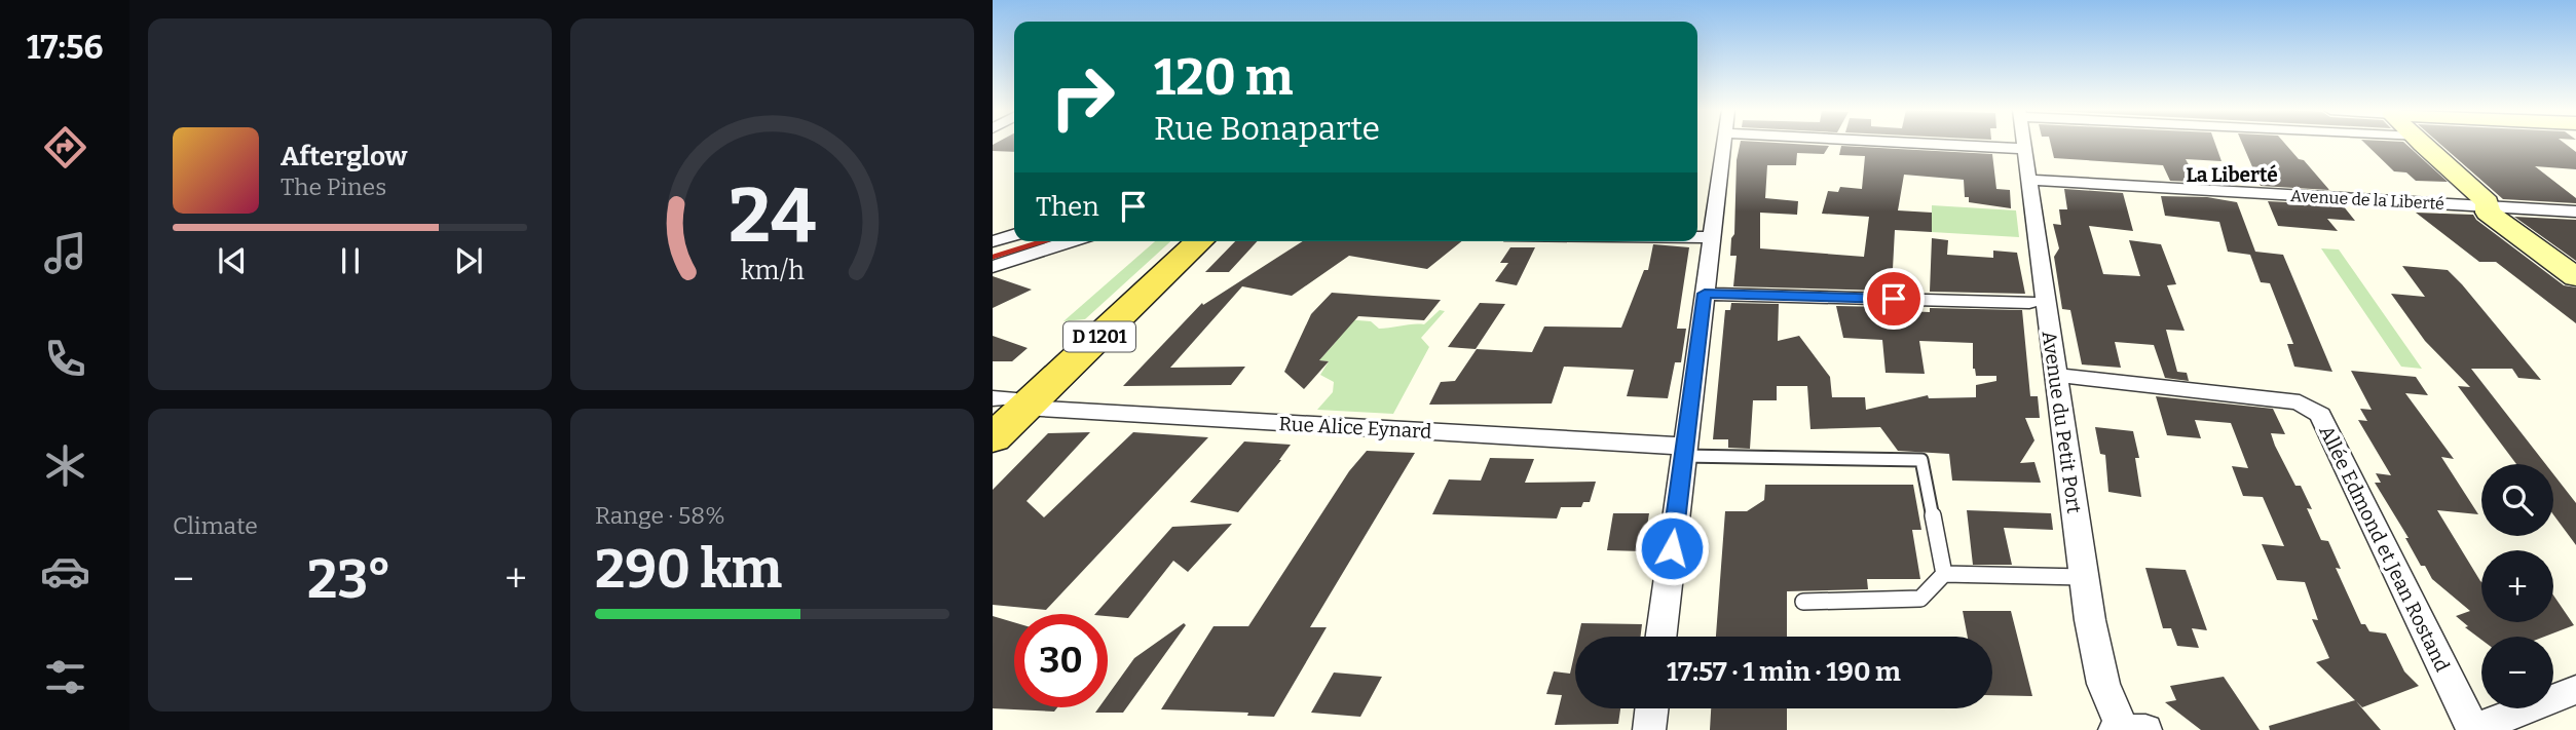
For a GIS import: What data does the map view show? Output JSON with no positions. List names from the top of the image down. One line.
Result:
{"streets":{"main road":["D 1201"],"street":["Avenue de la Liberté","Avenue du Petit Port","Rue Alice Eynard","Allée Edmond et Jean Rostand"]},"crossings":[["Avenue de la Liberté","Avenue du Petit Port"],["D 1201","Rue Alice Eynard"],["Avenue du Petit Port","Allée Edmond et Jean Rostand"]],"districts":["La Liberté"],"page":{"tabs":"17:56","turn":["120 m","Rue Bonaparte"],"song":["Afterglow","The Pines"],"then":"Then","tile":["Climate",["Range · 58%","290 km"]],"map_buttons":["+","−"],"heat":["−","23°","+"],"limit":"30","trip":"17:57 · 1 min · 190 m","gauge":["24","km/h"]}}
